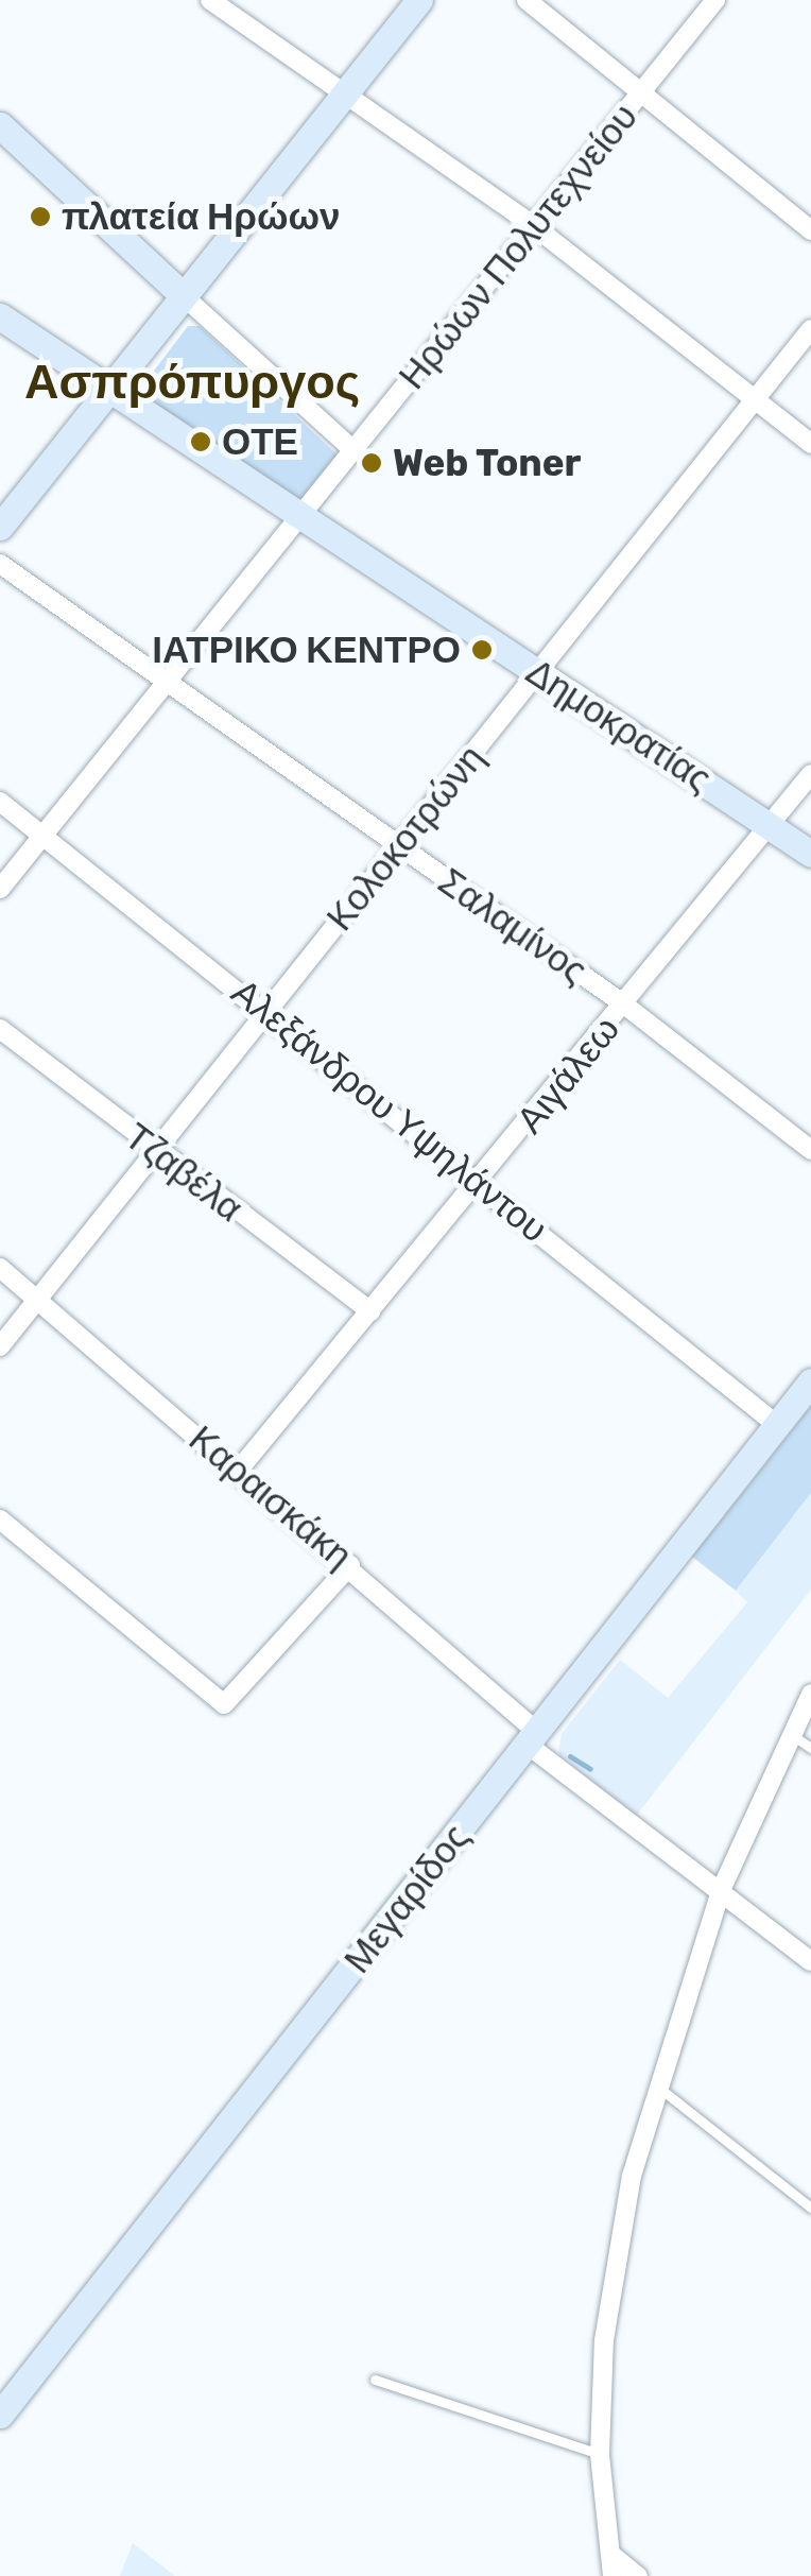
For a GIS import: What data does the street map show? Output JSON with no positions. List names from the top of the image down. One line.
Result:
{"streets":{"street":["Ηρώων Πολυτεχνείου","Δημοκρατίας","Κολοκοτρώνη","Σαλαμίνος","Αιγάλεω","Αλεξάνδρου Υψηλάντου","Τζαβέλα","Καραισκάκη","Μεγαρίδος"]},"crossings":[["Ηρώων Πολυτεχνείου","Δημοκρατίας"],["Ηρώων Πολυτεχνείου","Σαλαμίνος"],["Ηρώων Πολυτεχνείου","Αλεξάνδρου Υψηλάντου"],["Δημοκρατίας","Κολοκοτρώνη"],["Δημοκρατίας","Αιγάλεω"],["Κολοκοτρώνη","Σαλαμίνος"],["Κολοκοτρώνη","Αλεξάνδρου Υψηλάντου"],["Κολοκοτρώνη","Τζαβέλα"],["Κολοκοτρώνη","Καραισκάκη"],["Σαλαμίνος","Αιγάλεω"],["Αιγάλεω","Αλεξάνδρου Υψηλάντου"],["Αιγάλεω","Τζαβέλα"],["Αιγάλεω","Καραισκάκη"],["Αλεξάνδρου Υψηλάντου","Μεγαρίδος"],["Καραισκάκη","Μεγαρίδος"]],"districts":["Ασπρόπυργος"],"places":["πλατεία Ηρώων","ΟΤΕ","Web Toner","ΙΑΤΡΙΚΟ ΚΕΝΤΡΟ"]}
